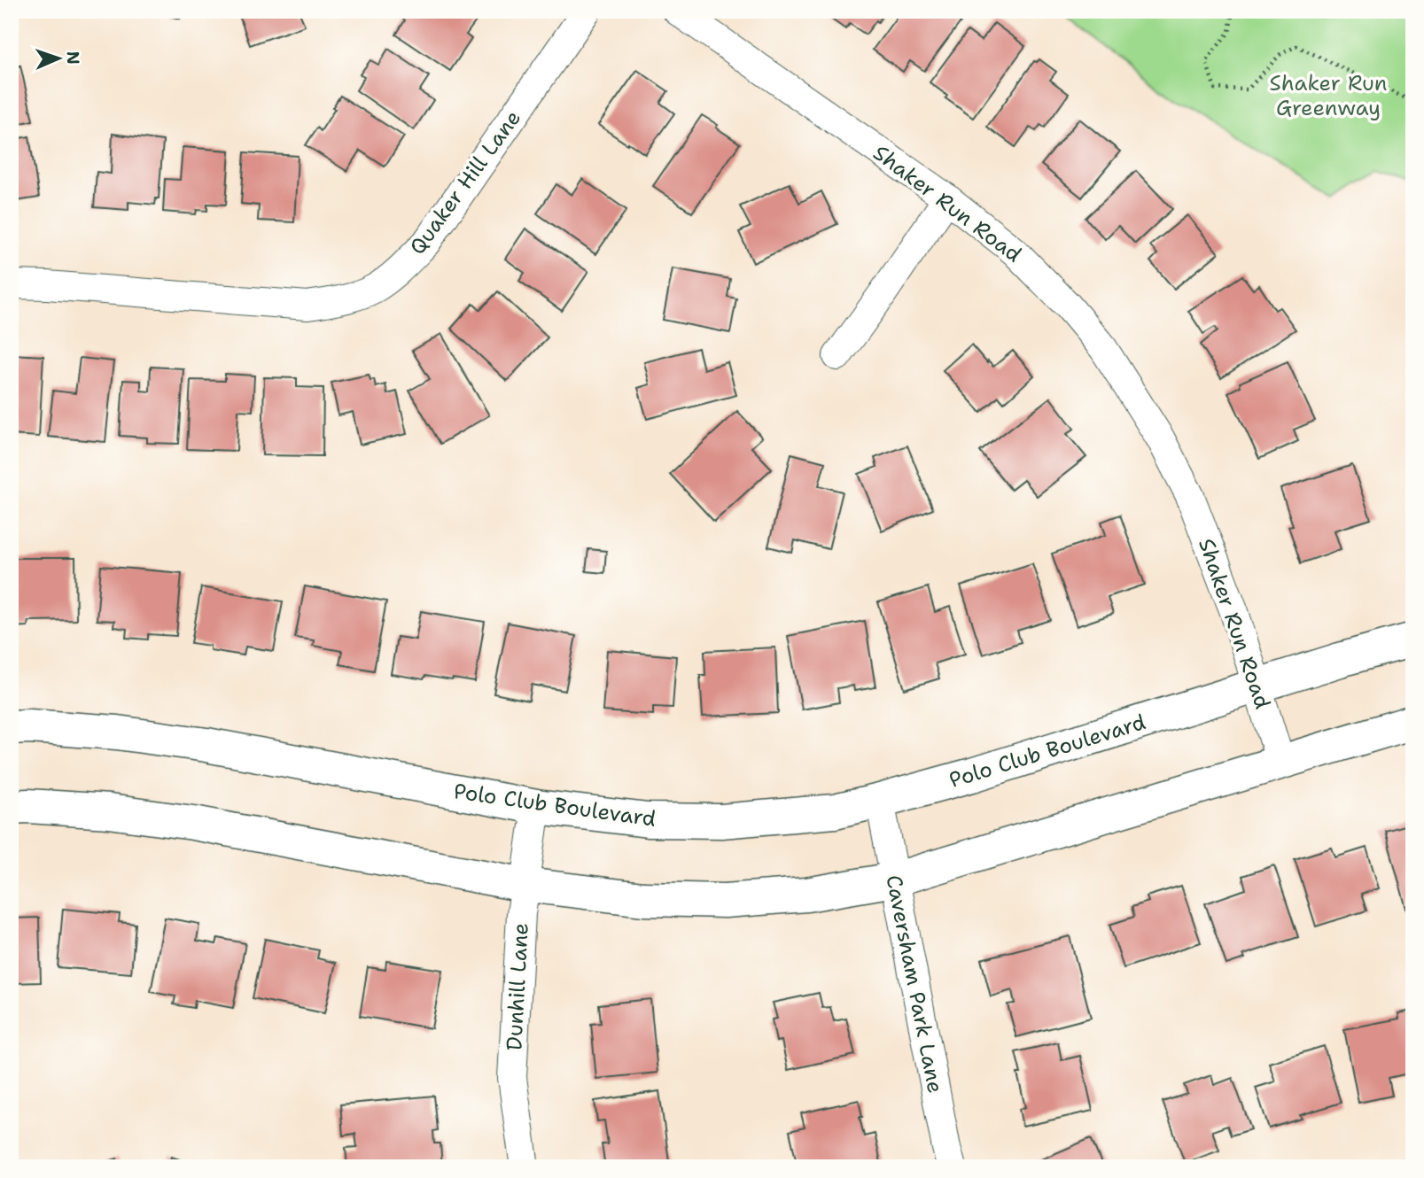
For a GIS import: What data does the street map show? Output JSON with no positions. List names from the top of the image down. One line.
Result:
{"streets":{"street":["Quaker Hill Lane","Shaker Run Road","Polo Club Boulevard","Caversham Park Lane","Dunhill Lane"]},"crossings":[["Shaker Run Road","Polo Club Boulevard"],["Polo Club Boulevard","Caversham Park Lane"],["Polo Club Boulevard","Dunhill Lane"]],"parks":["Shaker Run Greenway"],"north":"right"}
